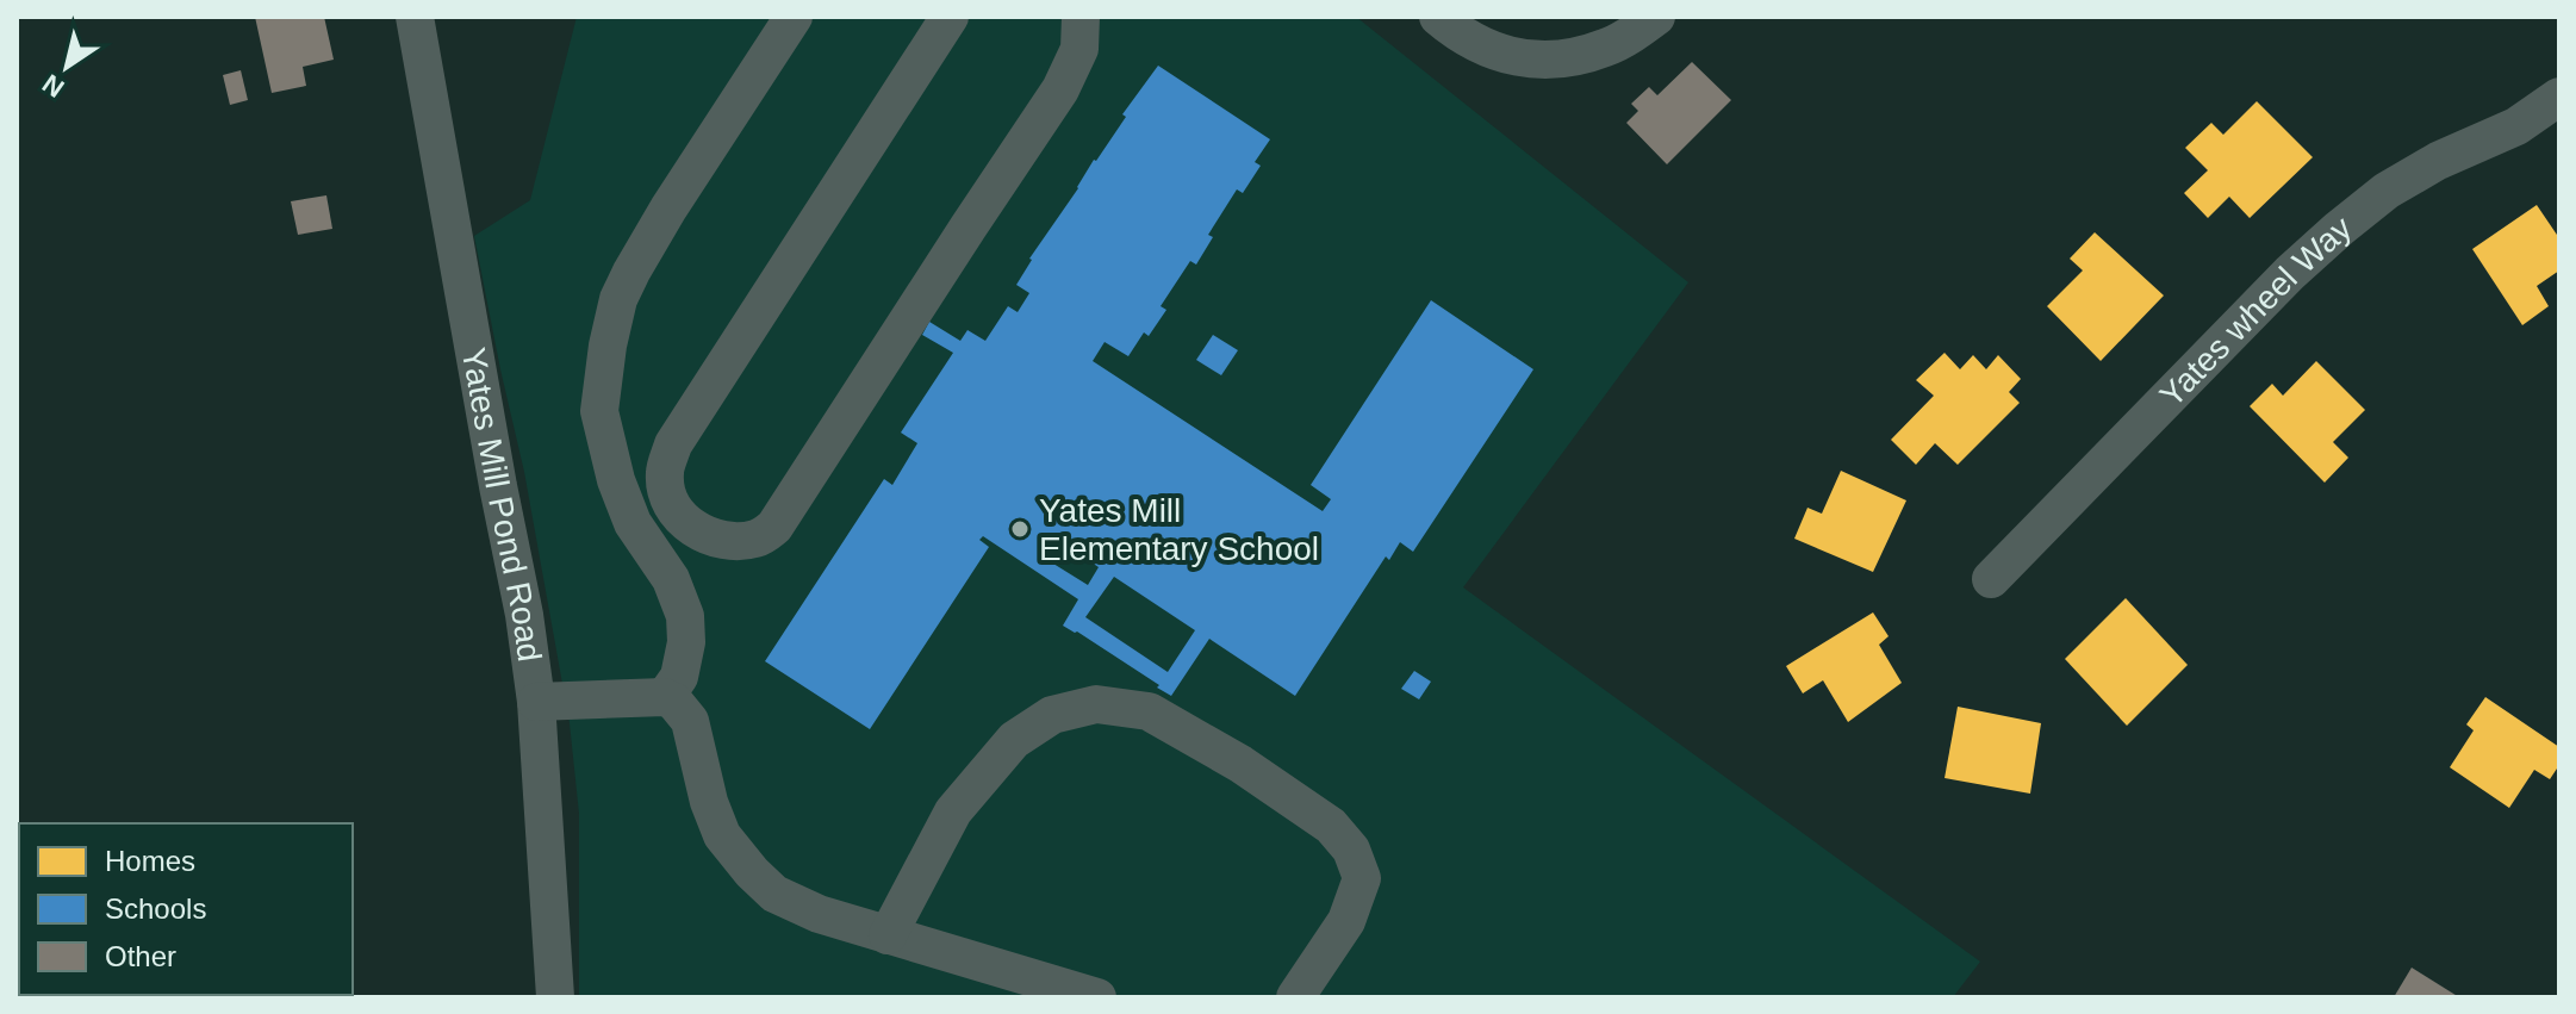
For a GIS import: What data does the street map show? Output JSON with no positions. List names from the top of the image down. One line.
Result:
{"streets":{"street":["Yates wheel Way","Yates Mill Pond Road"]},"places":["Yates Mill Elementary School"],"legend":["Homes","Schools","Other"],"north":"bottom left"}
